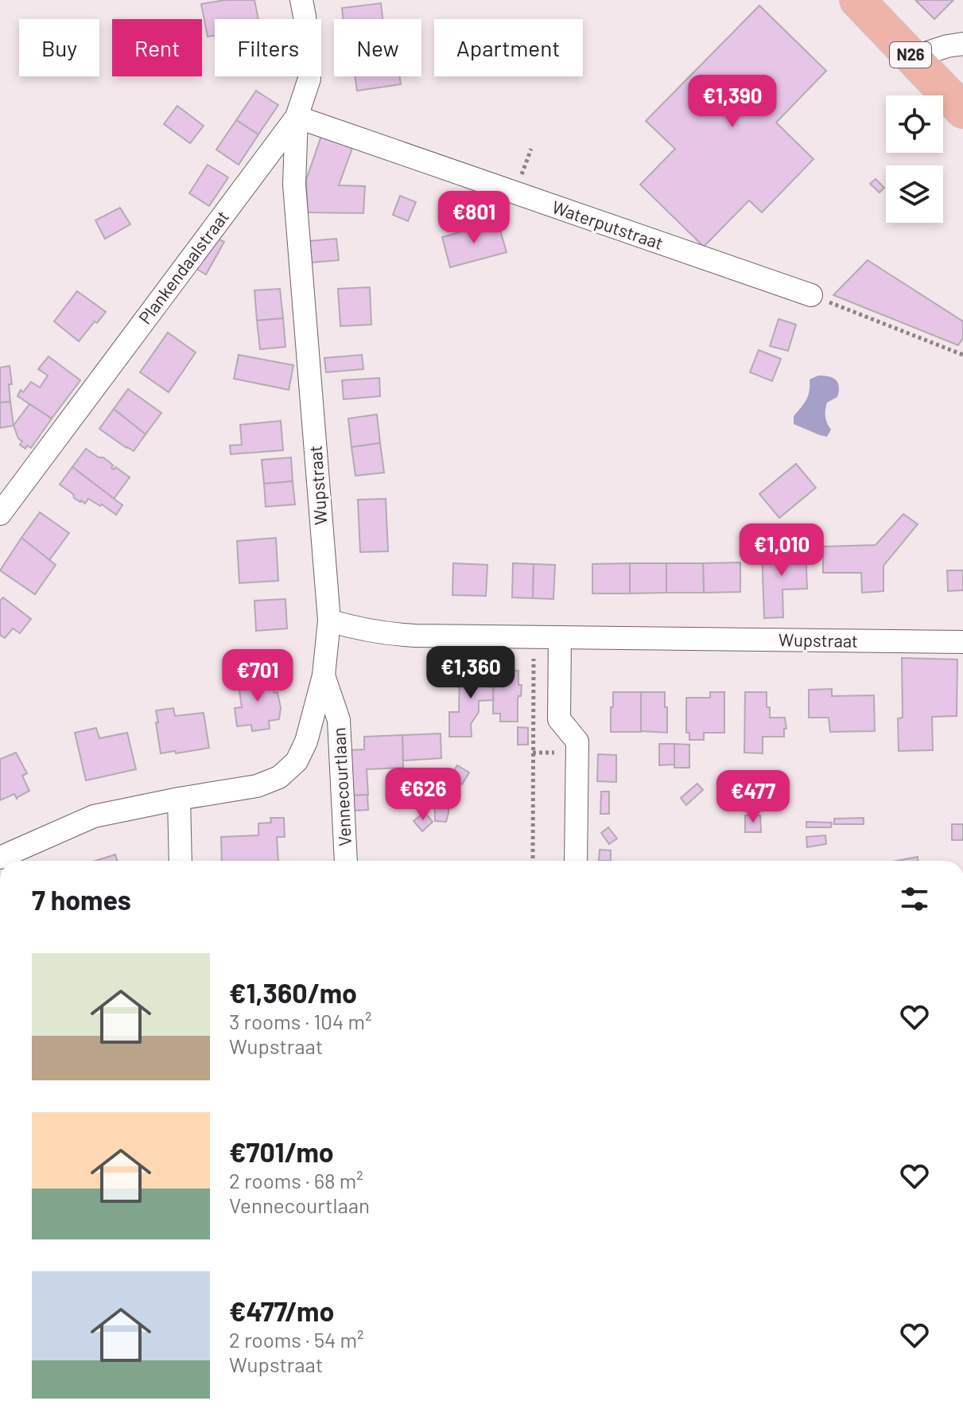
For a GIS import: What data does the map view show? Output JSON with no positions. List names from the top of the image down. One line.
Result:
{"streets":{"main road":["N26"],"street":["Waterputstraat","Plankendaalstraat","Wupstraat","Vennecourtlaan"]},"crossings":[["Waterputstraat","Plankendaalstraat"],["Waterputstraat","Wupstraat"],["Plankendaalstraat","Wupstraat"],["Wupstraat","Vennecourtlaan"]],"page":{"chip":["Buy","Rent","Filters","New","Apartment"],"price":["€1,390","€801","€1,010","€1,360","€701","€626","€477"],"heading":"7 homes","list":[{"name":"€1,360/mo","note":"3 rooms · 104 m² · Wupstraat"},{"name":"€701/mo","note":"2 rooms · 68 m² · Vennecourtlaan"},{"name":"€477/mo","note":"2 rooms · 54 m² · Wupstraat"}]}}
